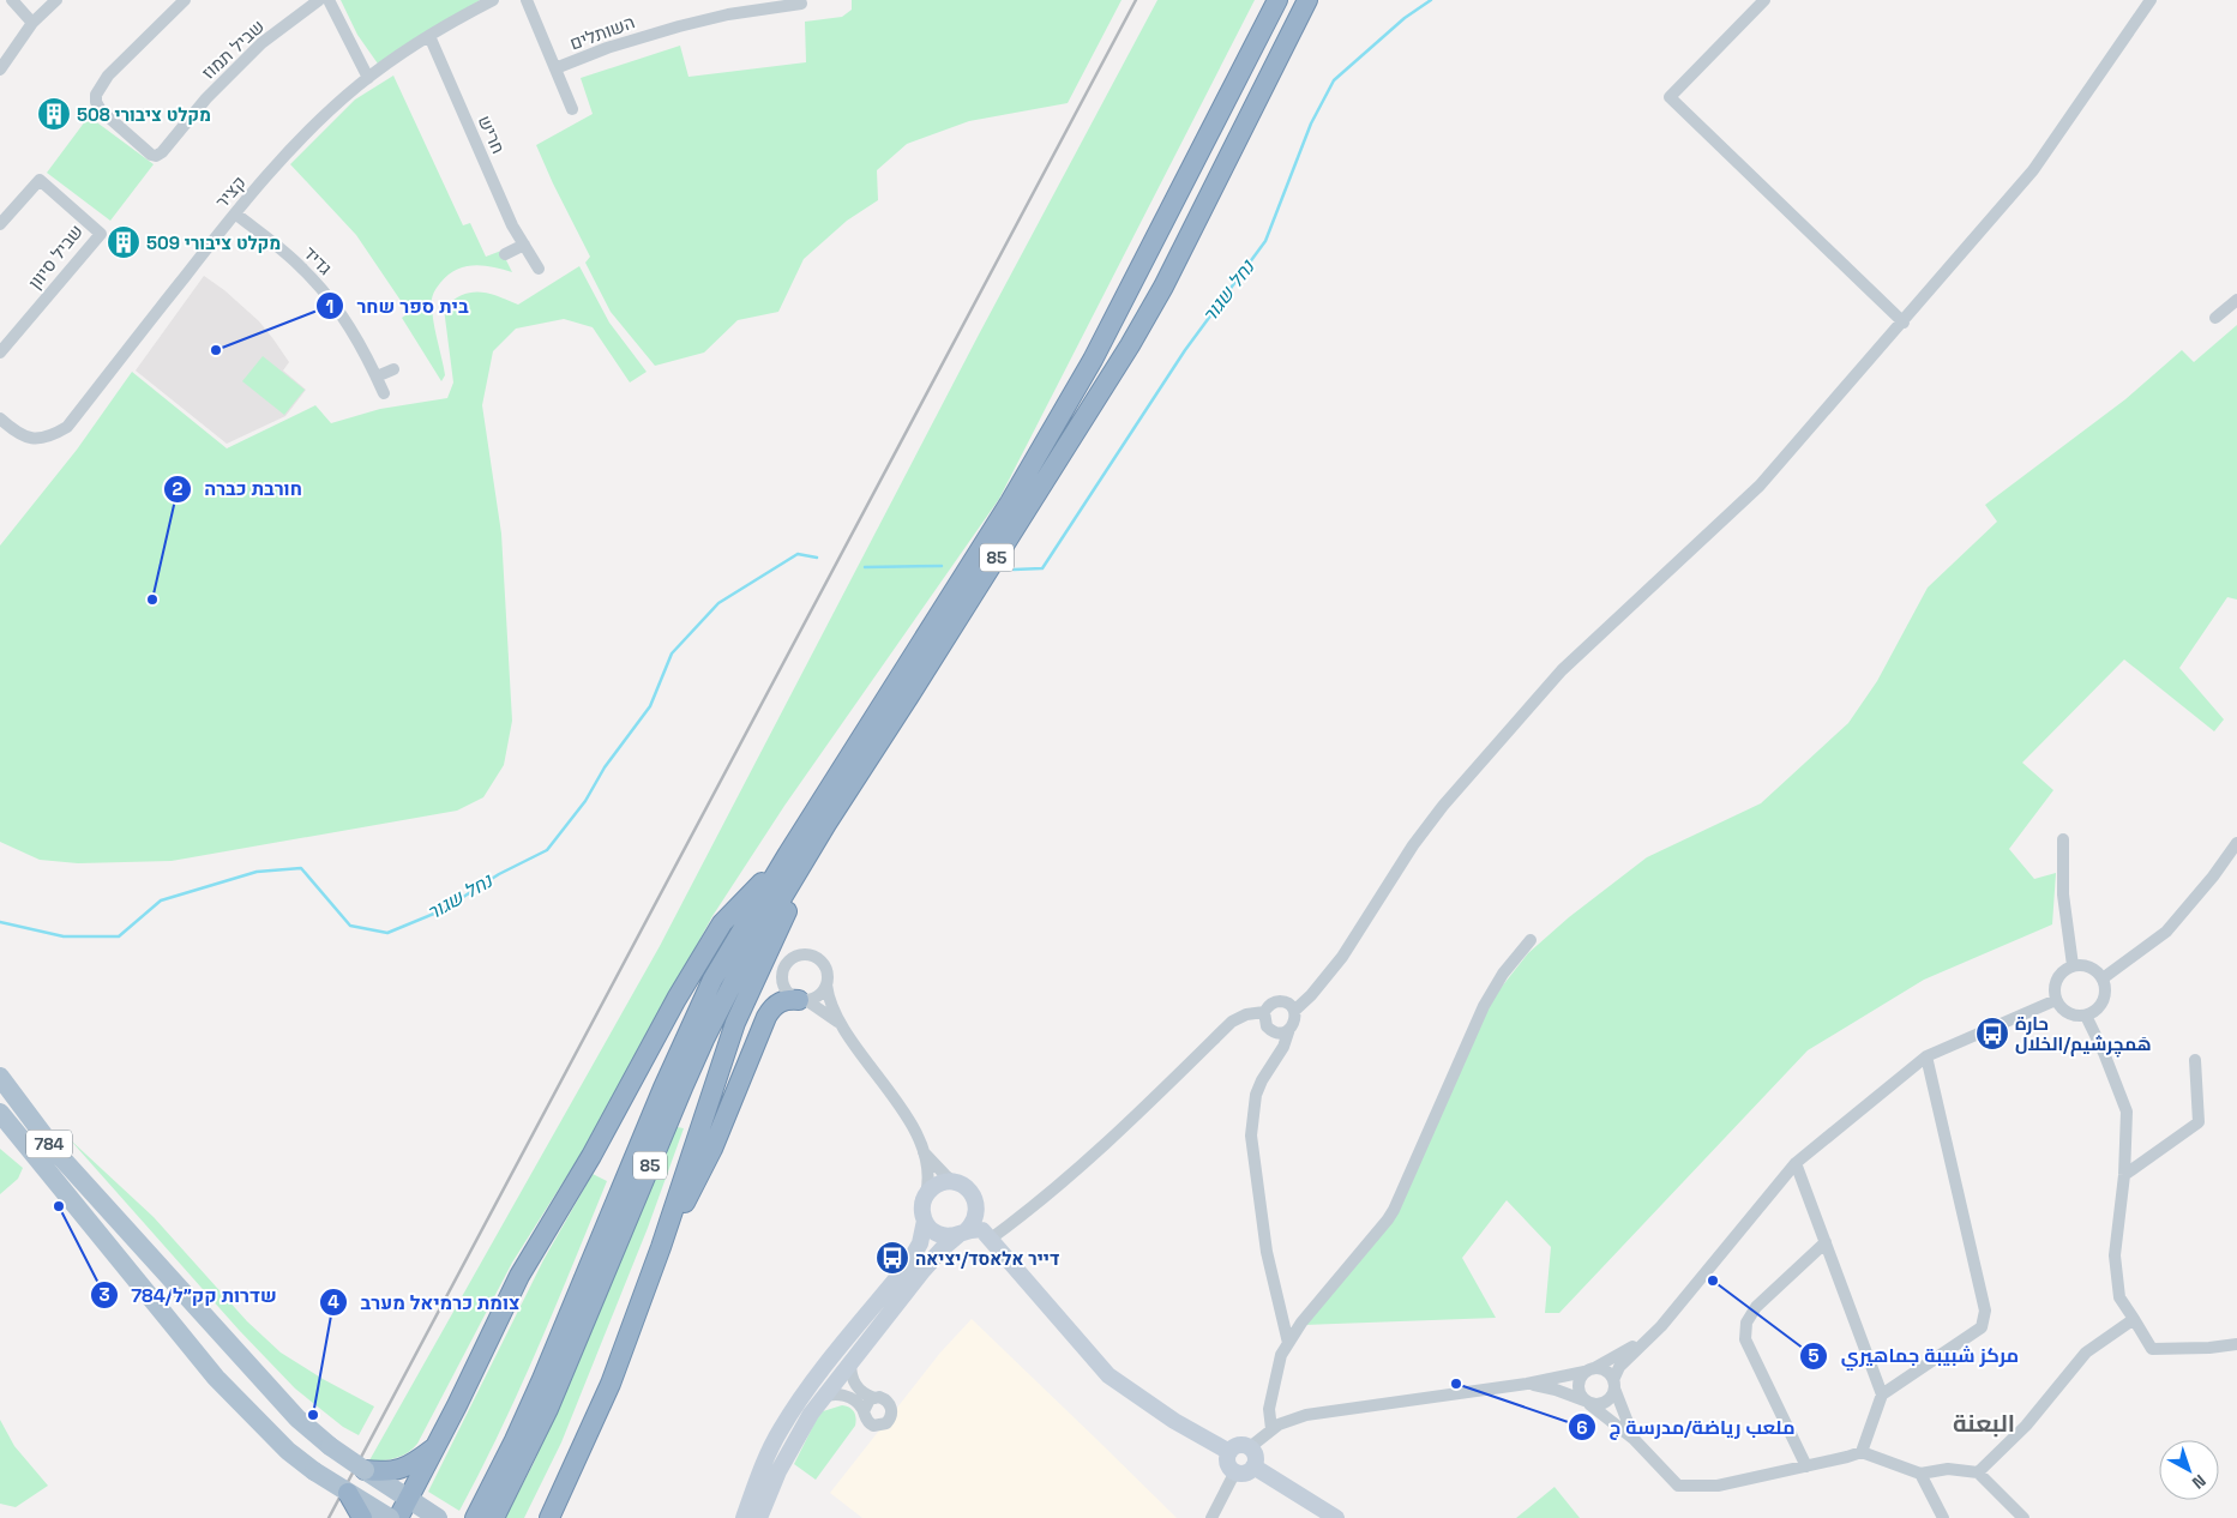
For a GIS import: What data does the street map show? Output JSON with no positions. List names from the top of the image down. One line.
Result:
{"streets":{"highway":["85"],"main road":["784"],"street":["השותלים","שביל תמוז","חריש","קציר","שביל סיוון","גדיד"]},"crossings":[["חריש","קציר"],["קציר","גדיד"]],"districts":["البعنة"],"water":["נחל שגור"],"places":{"building":["מקלט ציבורי 508","מקלט ציבורי 509"],"other":["בית ספר שחר","חורבת כברה","784/שדרות קק״ל","مركز شبيبة جماهيري","ملعب رياضة/مدرسة ج","צומת כרמיאל מערב"],"bus stop":["حارة هَمچرشيم/الخلال","דייר אלאסד/יציאה"]},"north":"bottom right"}
